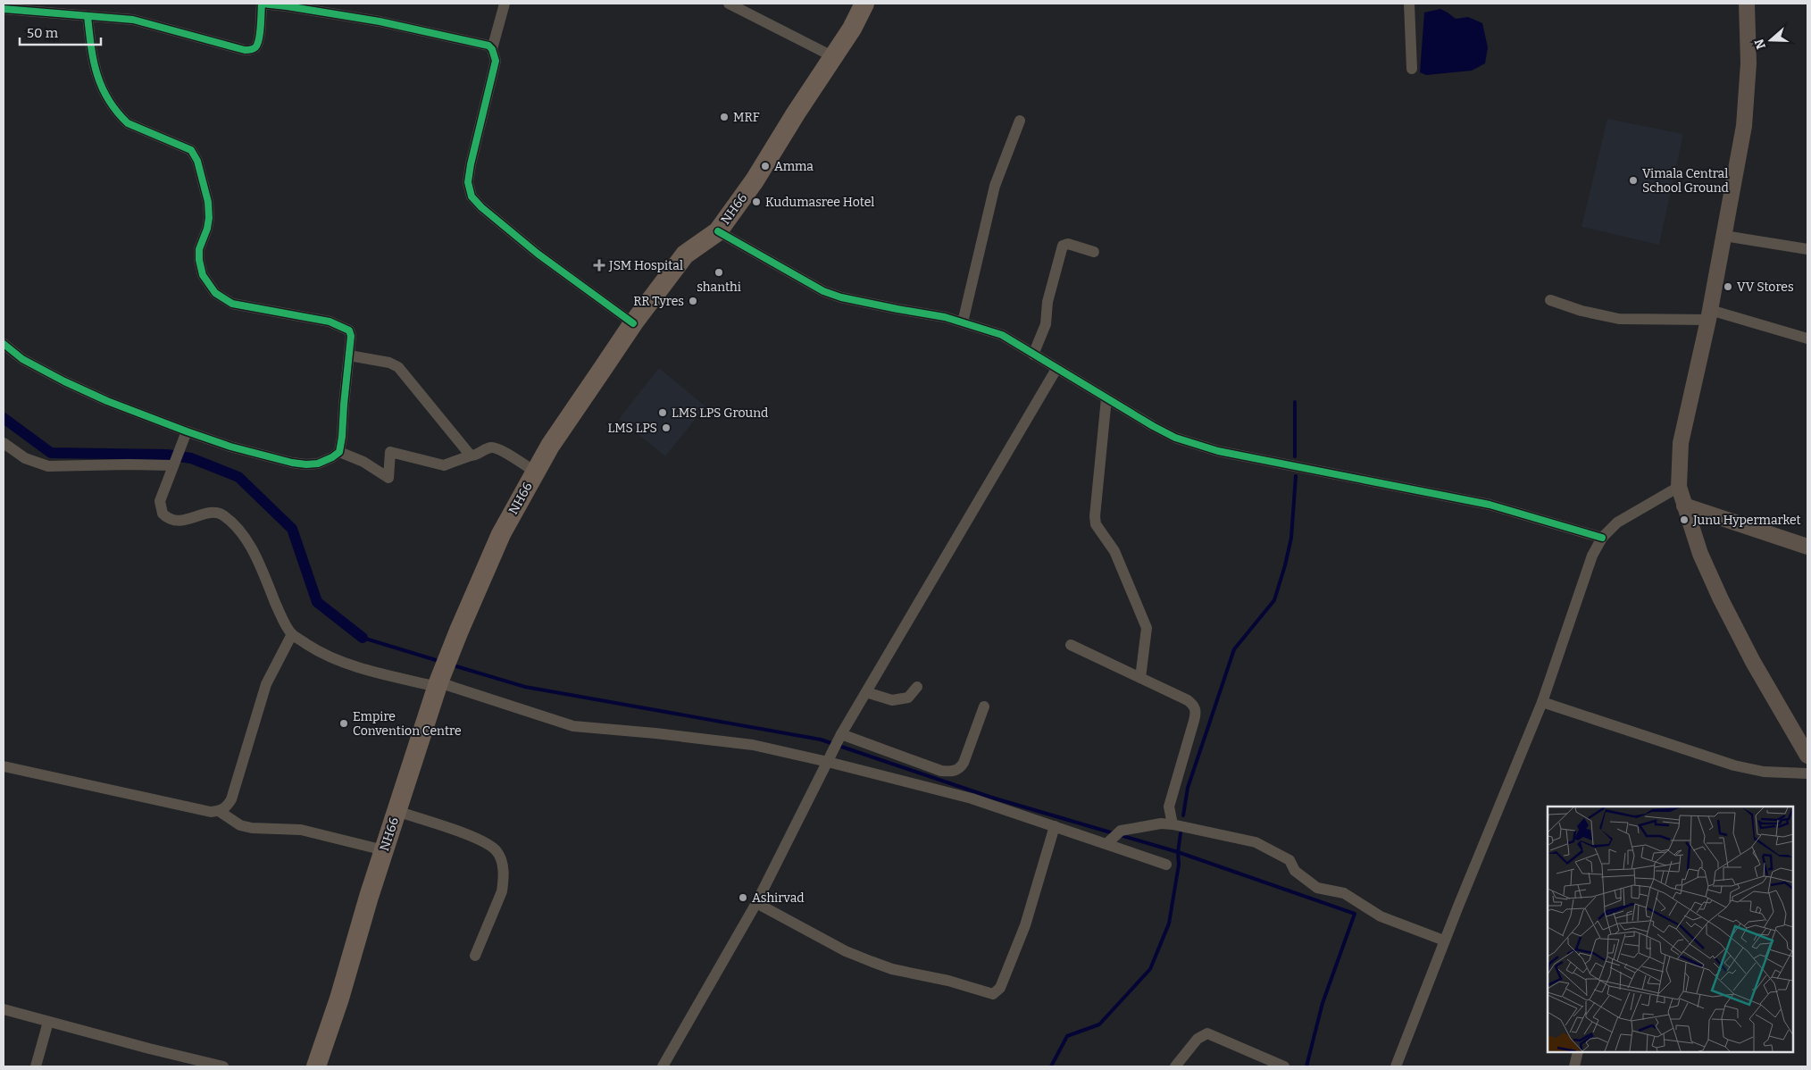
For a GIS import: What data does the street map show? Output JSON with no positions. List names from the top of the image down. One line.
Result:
{"streets":{"highway":["NH66"]},"places":{"other":["MRF","Amma","Vimala Central School Ground","Kudumasree Hotel","shanthi","VV Stores","RR Tyres","LMS LPS Ground","LMS LPS","Junu Hypermarket","Empire Convention Centre","Ashirvad"],"health":["JSM Hospital"]},"scale_bar":"50 m","north":"left"}
